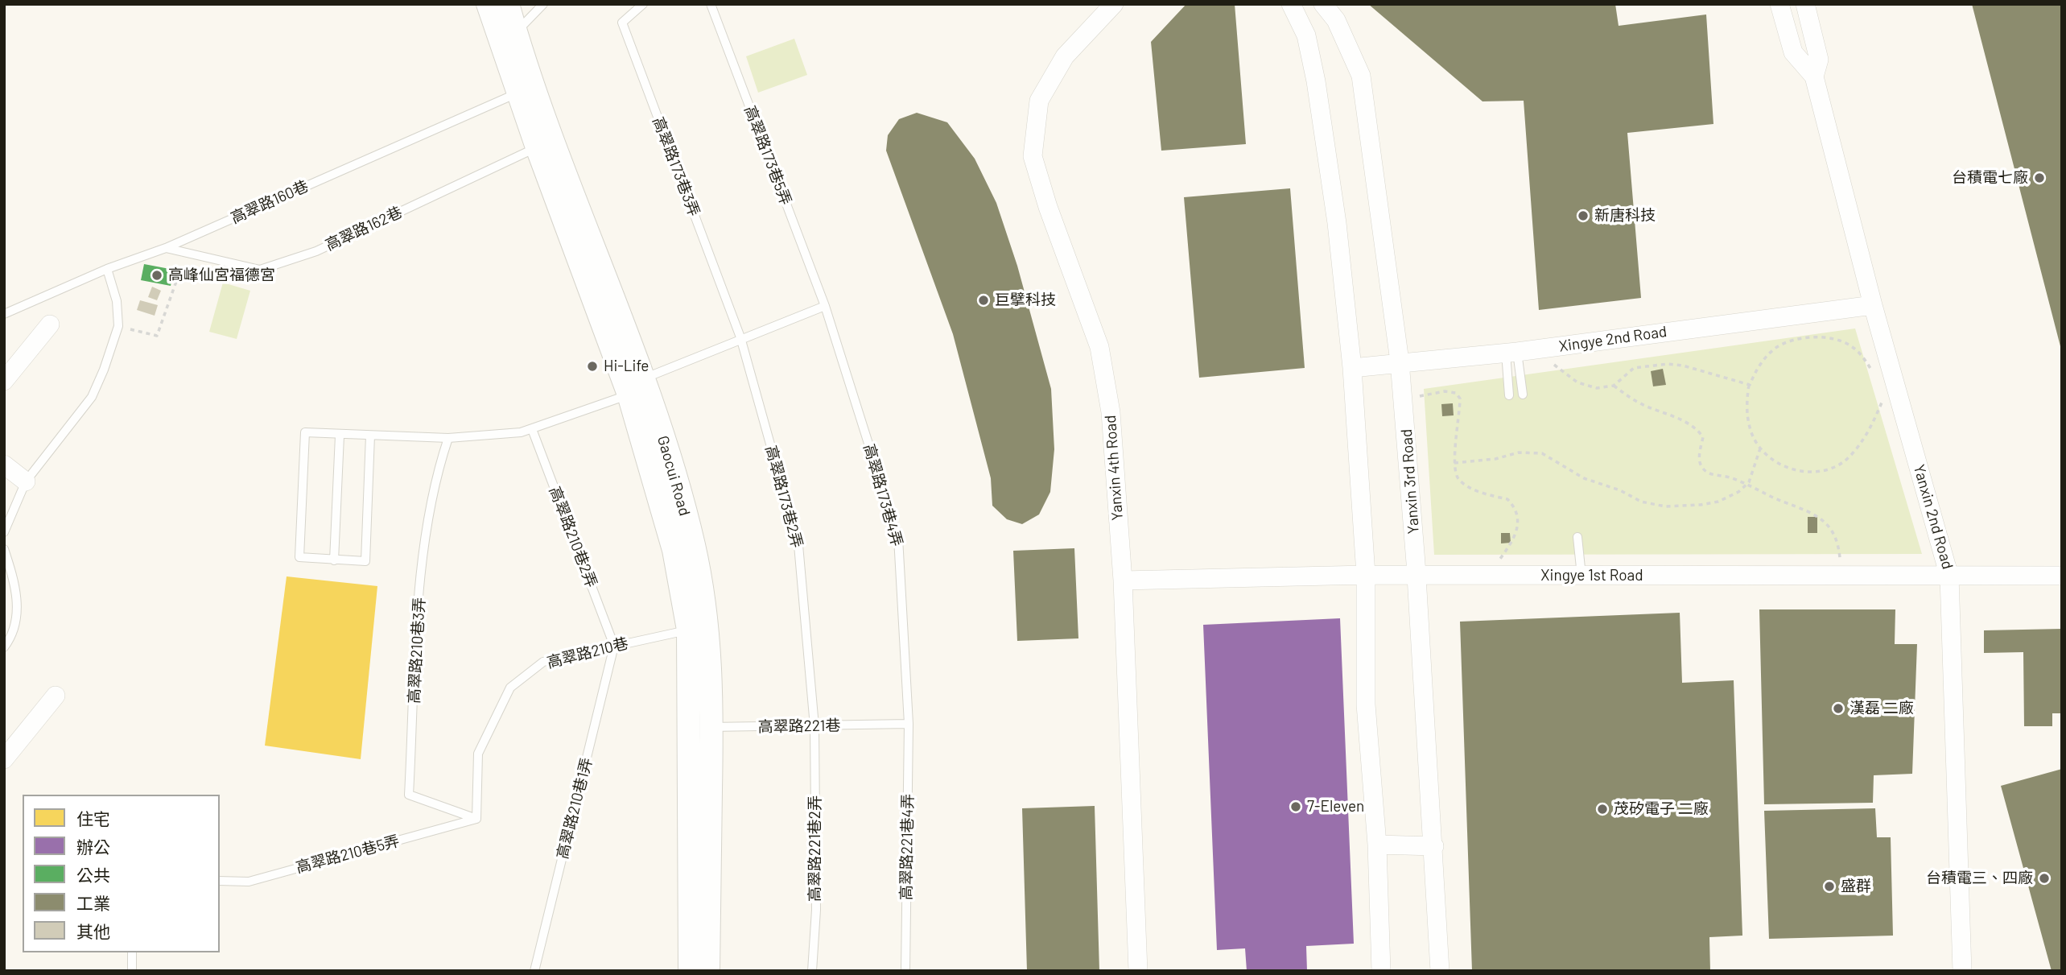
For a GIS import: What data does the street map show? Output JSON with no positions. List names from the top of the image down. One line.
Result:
{"streets":{"street":["Xingye 2nd Road","Yanxin 4th Road","Gaocui Road","Yanxin 3rd Road","Yanxin 2nd Road","Xingye 1st Road"],"lane":["高翠路173巷5弄","高翠路173巷3弄","高翠路160巷","高翠路162巷","高翠路173巷4弄","高翠路173巷2弄","高翠路210巷2弄","高翠路210巷3弄","高翠路210巷","高翠路221巷","高翠路210巷1弄","高翠路221巷4弄","高翠路221巷2弄","高翠路210巷5弄"]},"crossings":[["高翠路173巷5弄","高翠路173巷4弄"],["高翠路173巷3弄","高翠路173巷2弄"],["高翠路160巷","高翠路162巷"],["高翠路160巷","Gaocui Road"],["高翠路162巷","Gaocui Road"],["Xingye 2nd Road","Yanxin 3rd Road"],["Xingye 2nd Road","Yanxin 2nd Road"],["Yanxin 4th Road","Xingye 1st Road"],["Gaocui Road","高翠路210巷"],["Gaocui Road","高翠路221巷"],["Yanxin 3rd Road","Xingye 1st Road"],["高翠路173巷4弄","高翠路221巷"],["高翠路173巷4弄","高翠路221巷4弄"],["高翠路173巷2弄","高翠路221巷"],["高翠路173巷2弄","高翠路221巷2弄"],["Yanxin 2nd Road","Xingye 1st Road"],["高翠路210巷2弄","高翠路210巷"],["高翠路210巷2弄","高翠路210巷1弄"],["高翠路210巷3弄","高翠路210巷"],["高翠路210巷3弄","高翠路210巷5弄"],["高翠路210巷","高翠路210巷1弄"],["高翠路210巷","高翠路210巷5弄"],["高翠路221巷","高翠路221巷4弄"],["高翠路221巷","高翠路221巷2弄"]],"places":["台積電七廠","新唐科技","高峰仙宮福德宮","巨擘科技","Hi-Life","漢磊 二廠","7-Eleven","茂矽電子 二廠","台積電三、四廠","盛群"],"legend":["住宅","辦公","公共","工業","其他"]}
